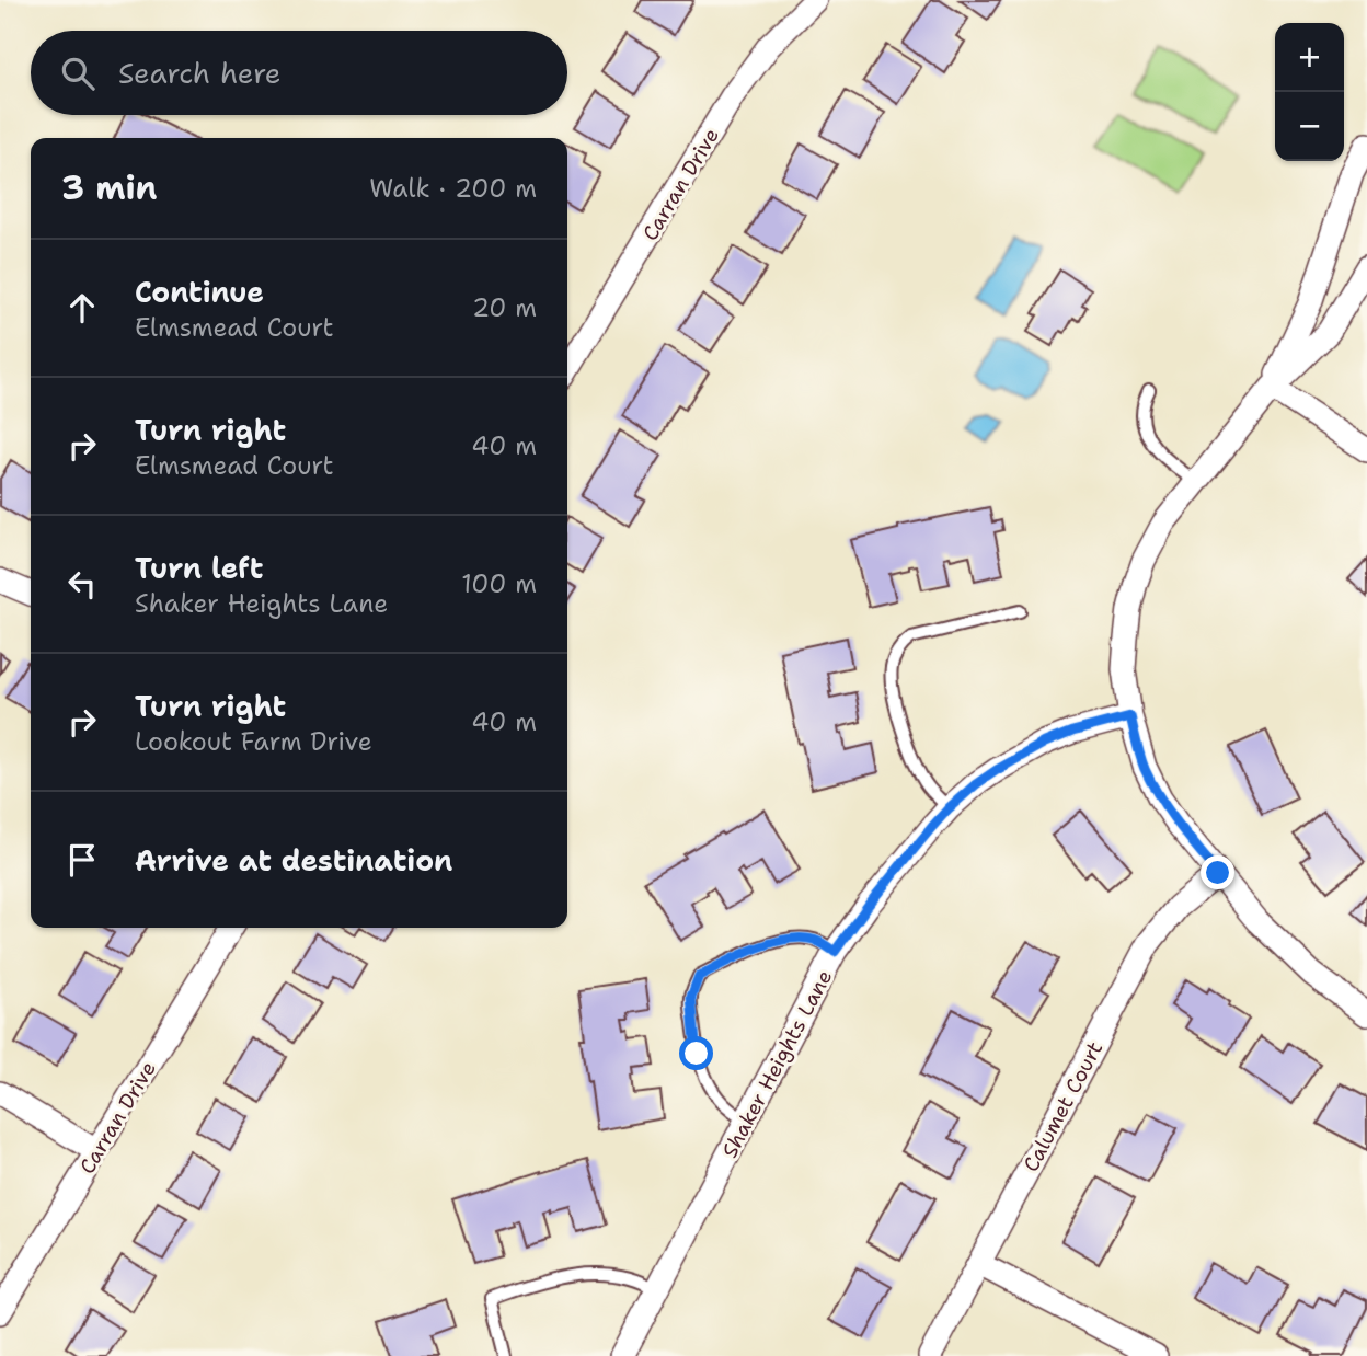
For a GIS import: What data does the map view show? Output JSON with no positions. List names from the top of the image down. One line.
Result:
{"streets":{"street":["Carran Drive","Shaker Heights Lane","Calumet Court"]},"page":{"map_buttons":["+","−"],"search":"Search here","heading":["3 min","Walk · 200 m"],"list":[["Continue","Elmsmead Court","20 m"],["Turn right","Elmsmead Court","40 m"],["Turn left","Shaker Heights Lane","100 m"],["Turn right","Lookout Farm Drive","40 m"],"Arrive at destination"]}}
